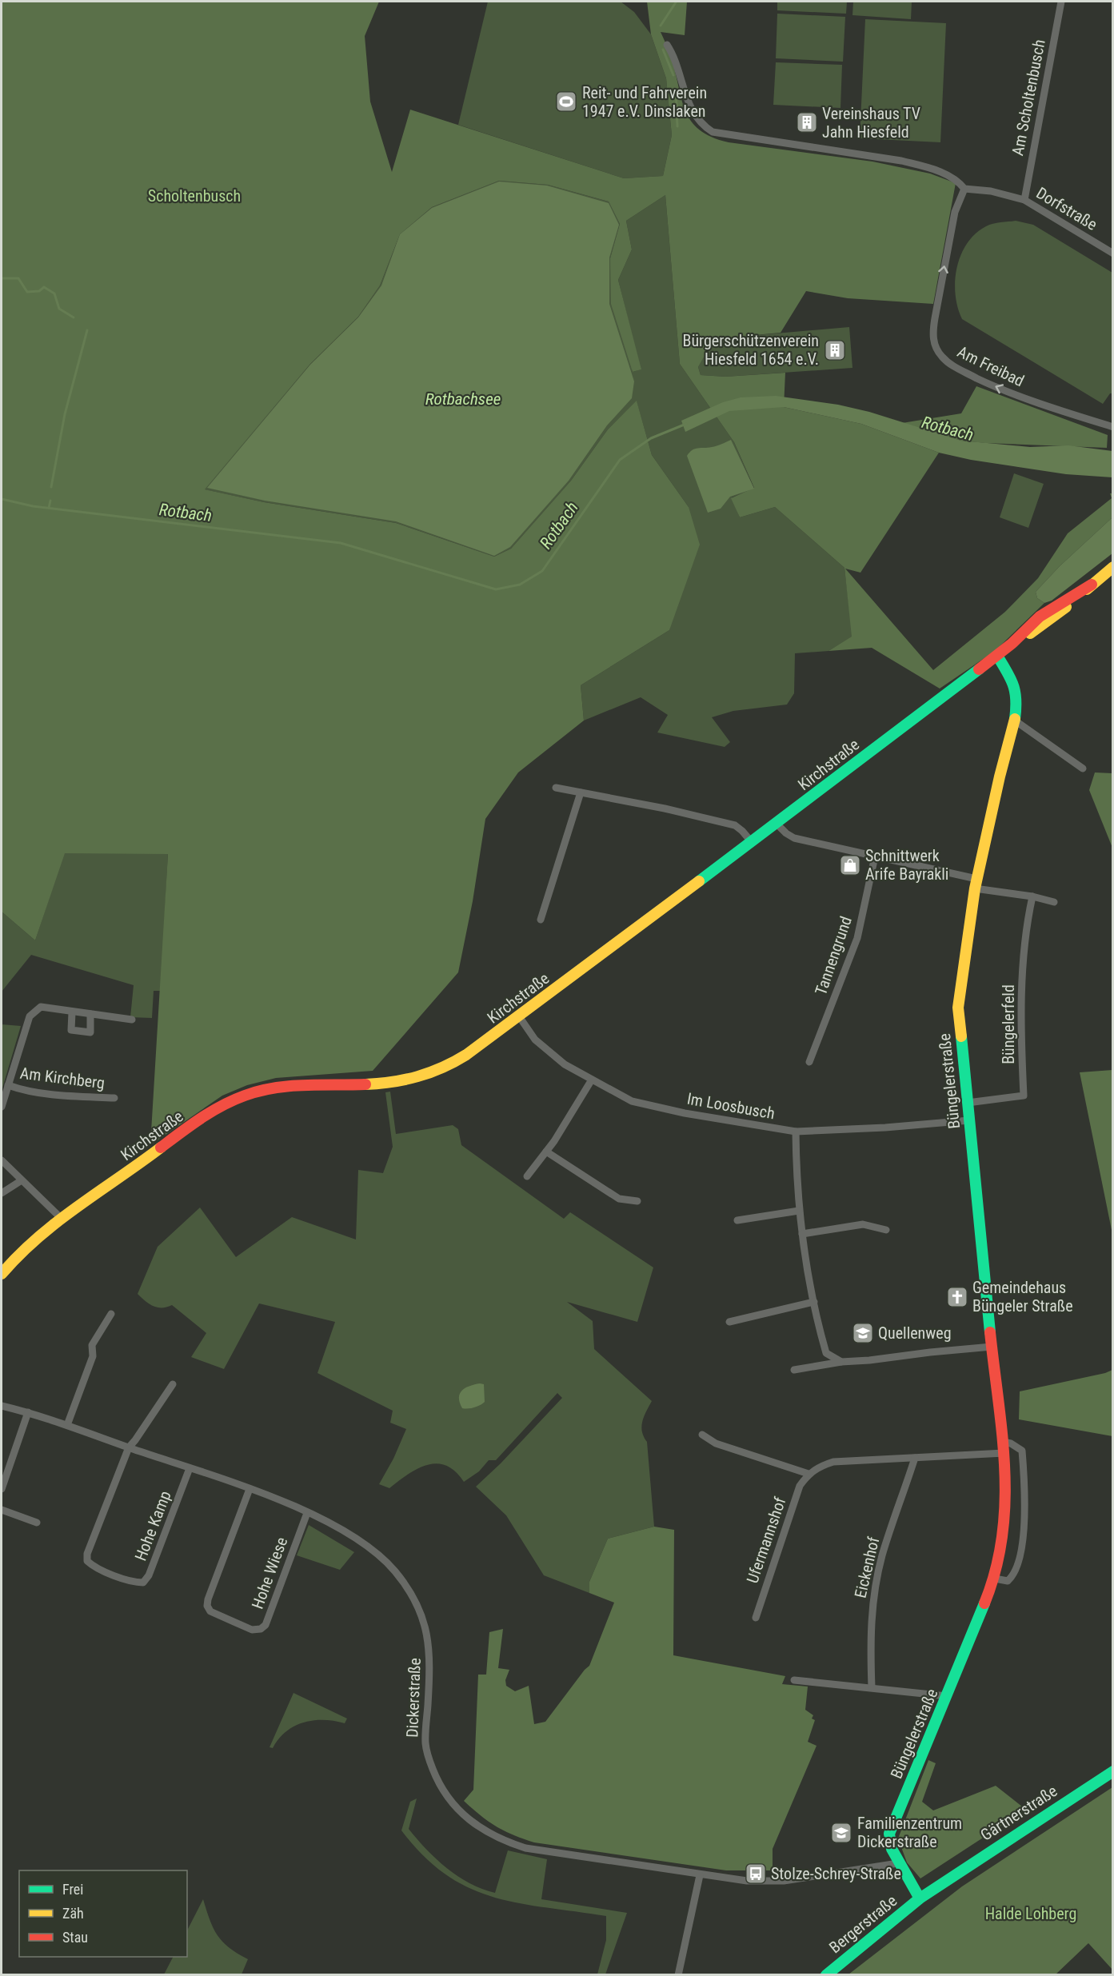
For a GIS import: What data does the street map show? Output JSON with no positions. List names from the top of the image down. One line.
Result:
{"streets":{"street":["Am Scholtenbusch","Dorfstraße","Am Freibad","Kirchstraße","Tannengrund","Büngelerfeld","Am Kirchberg","Büngelerstraße","Im Loosbusch","Hohe Kamp","Ufermannshof","Eickenhof","Hohe Wiese","Dickerstraße","Gärtnerstraße","Bergerstraße"]},"crossings":[["Am Scholtenbusch","Dorfstraße"],["Dorfstraße","Am Freibad"],["Kirchstraße","Büngelerstraße"],["Kirchstraße","Im Loosbusch"],["Büngelerfeld","Büngelerstraße"],["Büngelerstraße","Im Loosbusch"],["Büngelerstraße","Dickerstraße"],["Büngelerstraße","Gärtnerstraße"],["Büngelerstraße","Bergerstraße"],["Hohe Kamp","Dickerstraße"],["Hohe Wiese","Dickerstraße"],["Gärtnerstraße","Bergerstraße"]],"water":["Rotbachsee","Rotbach"],"parks":["Scholtenbusch","Halde Lohberg"],"places":{"sports":["Reit- und Fahrverein 1947 e.V. Dinslaken"],"building":["Vereinshaus TV Jahn Hiesfeld","Bürgerschützenverein Hiesfeld 1654 e.V."],"shop":["Schnittwerk Arife Bayrakli"],"church":["Gemeindehaus Büngeler Straße"],"school or university":["Quellenweg","Familienzentrum Dickerstraße"],"bus stop":["Stolze-Schrey-Straße"]},"legend":["Frei","Zäh","Stau"]}
